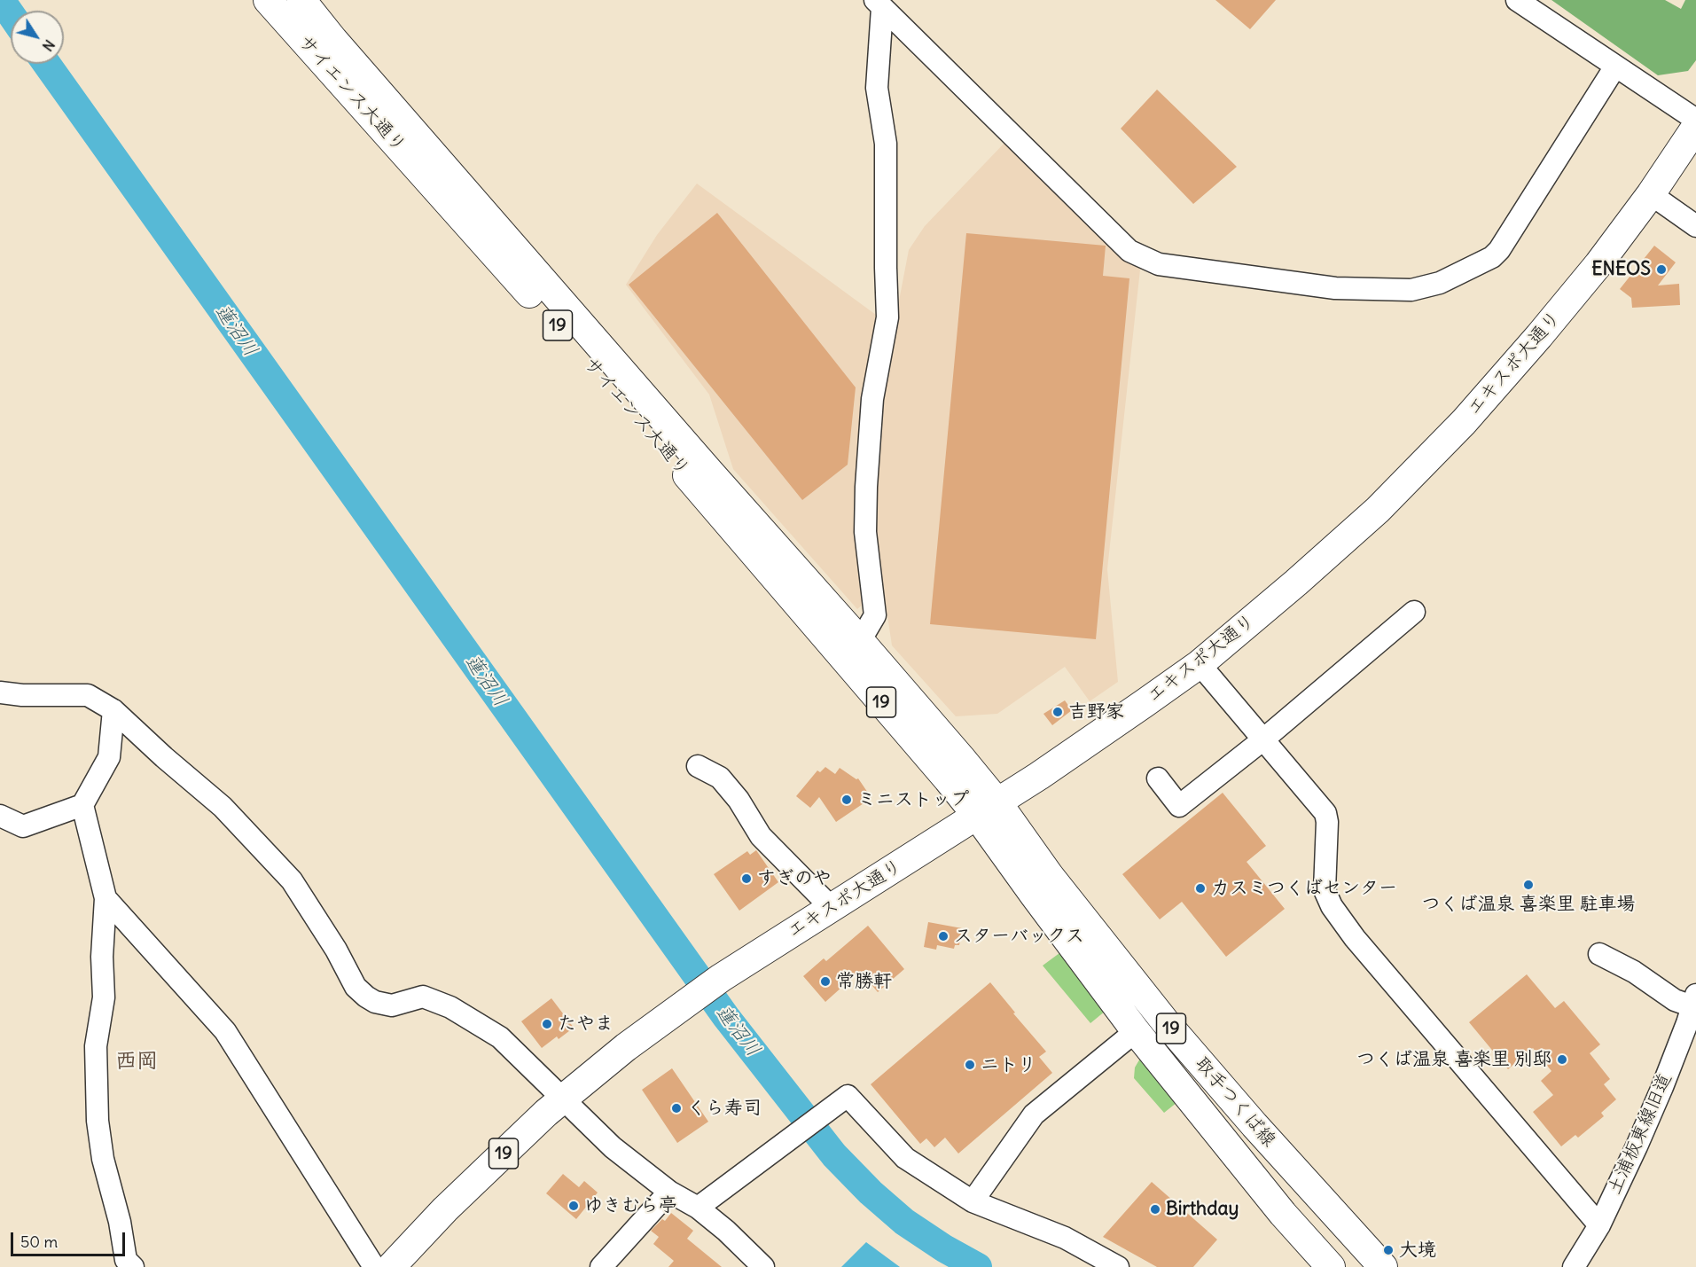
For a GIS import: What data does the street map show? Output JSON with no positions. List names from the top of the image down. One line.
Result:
{"streets":{"main road":["サイエンス大通り","19","エキスポ大通り","取手つくば線"],"street":["土浦板東線旧道"]},"crossings":[["サイエンス大通り","エキスポ大通り"],["サイエンス大通り","取手つくば線"],["エキスポ大通り","取手つくば線"]],"districts":["西岡"],"water":["蓮沼川"],"places":["ENEOS","吉野家","ミニストップ","すぎのや","つくば温泉 喜楽里 駐車場","カスミつくばセンター","スターバックス","常勝軒","たやま","つくば温泉 喜楽里 別邸","ニトリ","くら寿司","ゆきむら亭","Birthday","大境"],"scale_bar":"50 m","north":"bottom right"}
